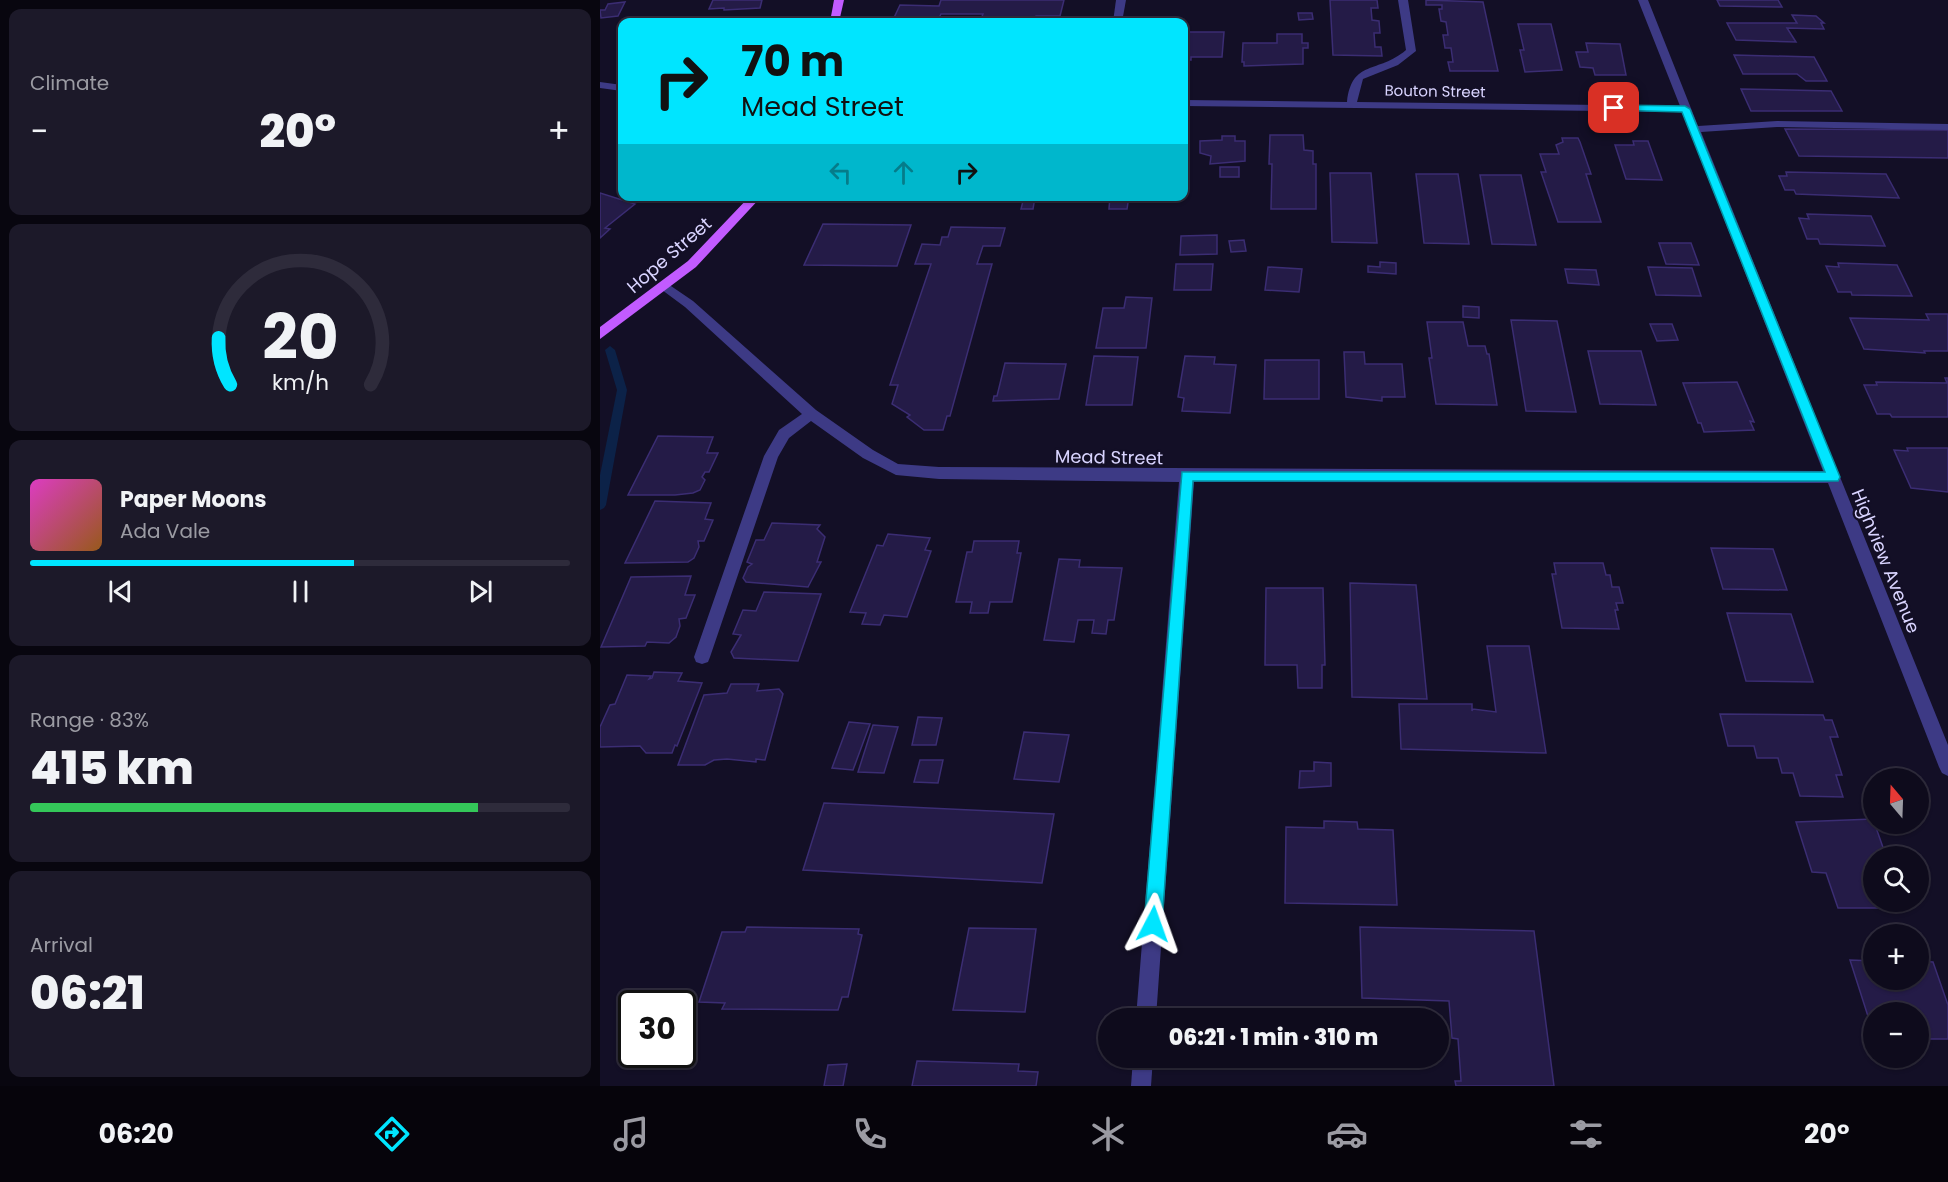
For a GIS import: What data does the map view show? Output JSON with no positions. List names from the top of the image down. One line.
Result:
{"streets":{"main road":["Hope Street"],"street":["Bouton Street","Mead Street","Highview Avenue"]},"crossings":[["Bouton Street","Highview Avenue"],["Hope Street","Mead Street"],["Mead Street","Highview Avenue"]],"north":"top","page":{"tile":["Climate",["Range · 83%","415 km"],["Arrival","06:21"]],"turn":["70 m","Mead Street"],"heat":["−","20°","+"],"song":["Paper Moons","Ada Vale"],"map_buttons":["+","−"],"limit":"30","trip":"06:21 · 1 min · 310 m","tabs":["06:20","20°"],"gauge":["20","km/h"]}}
